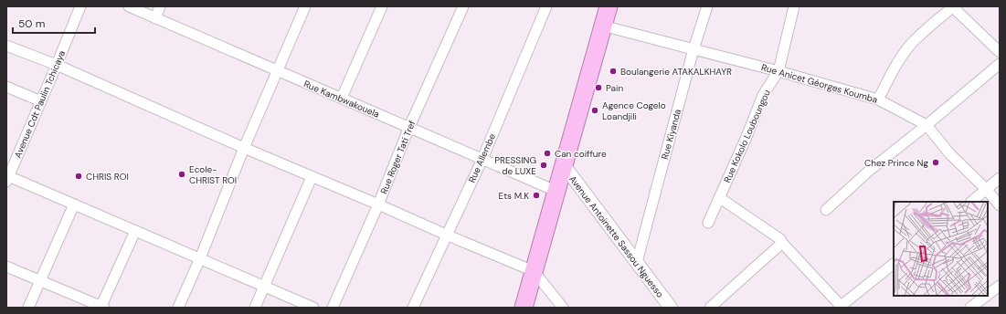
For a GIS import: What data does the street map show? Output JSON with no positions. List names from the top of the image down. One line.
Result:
{"streets":{"street":["Rue Anicet Géorges Koumba","Rue Kambwakouela","Avenue Cdt Paulin Tchicaya","Rue Kiyanda","Rue Kokolo Louboungou","Rue Roger Tati Tref","Rue Allembe","Avenue Antoinette Sassou Nguesso"]},"crossings":[["Rue Anicet Géorges Koumba","Rue Kiyanda"],["Rue Anicet Géorges Koumba","Rue Kokolo Louboungou"],["Rue Kambwakouela","Rue Roger Tati Tref"],["Rue Kambwakouela","Rue Allembe"],["Rue Kiyanda","Avenue Antoinette Sassou Nguesso"]],"places":["Boulangerie ATAKALKHAYR","Pain","Agence Cogelo Loandjili","Can coiffure","Chez Prince Ng","PRESSING de LUXE","Ecole- CHRIST ROI","CHRIS ROI","Ets M.K"],"scale_bar":"50 m"}
